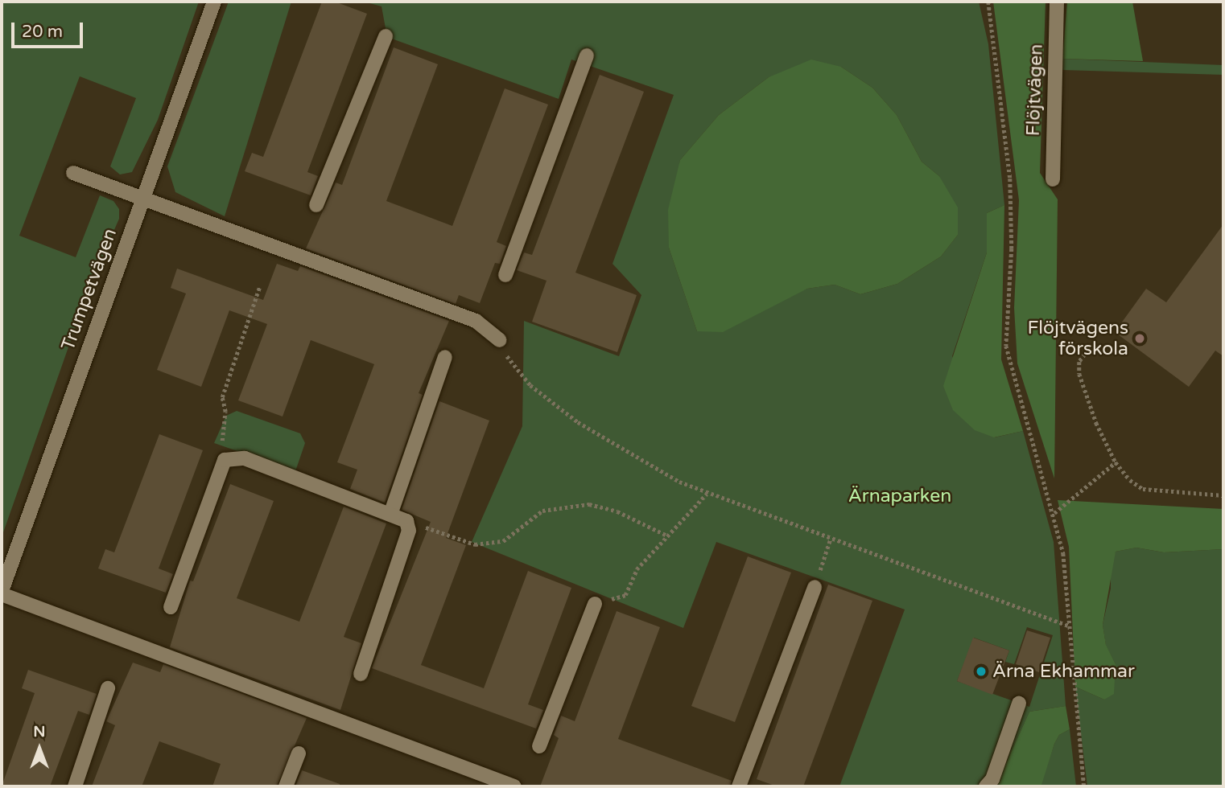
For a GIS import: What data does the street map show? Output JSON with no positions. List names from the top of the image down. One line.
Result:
{"streets":{"street":["Flöjtvägen","Trumpetvägen"]},"parks":["Ärnaparken"],"places":["Flöjtvägens förskola","Ärna Ekhammar"],"scale_bar":"20 m","north":"top"}
